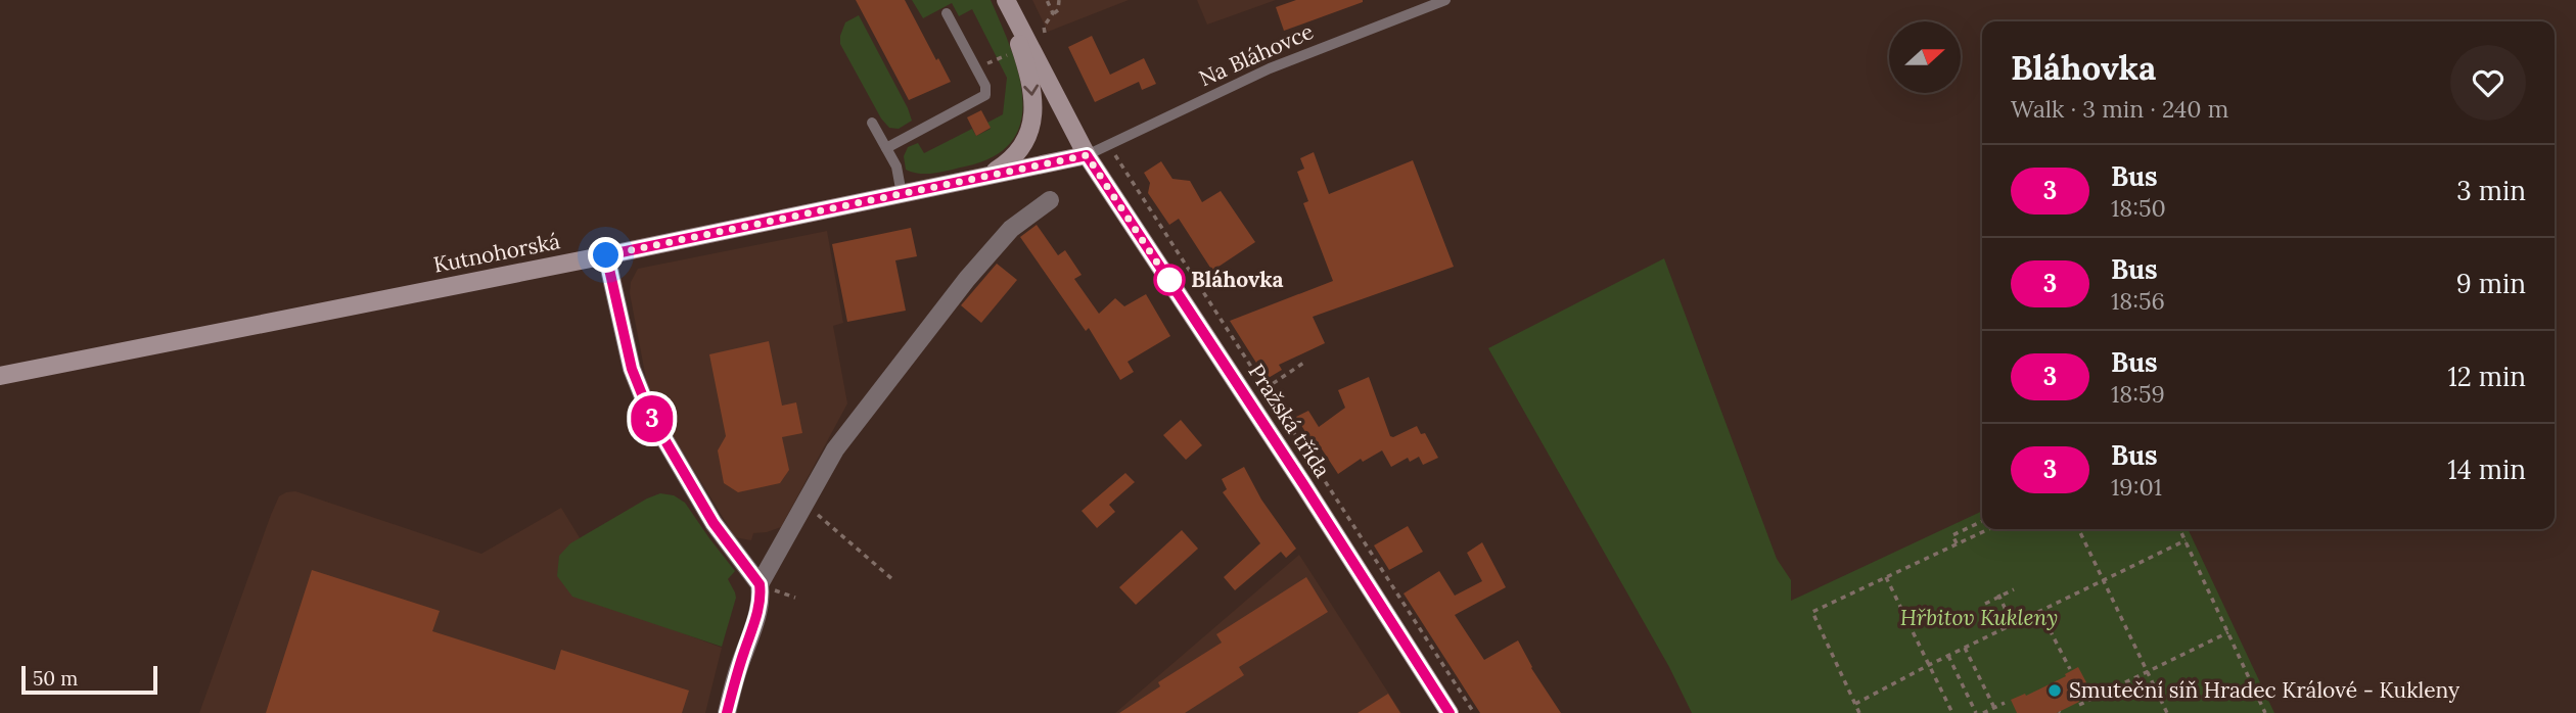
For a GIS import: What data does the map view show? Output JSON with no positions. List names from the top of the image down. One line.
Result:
{"streets":{"main road":["Kutnohorská","Pražská třída"],"lane":["Na Bláhovce"]},"crossings":[["Na Bláhovce","Kutnohorská"],["Na Bláhovce","Pražská třída"],["Kutnohorská","Pražská třída"]],"parks":["Hřbitov Kukleny"],"places":["Bláhovka","Smuteční síň Hradec Králové - Kukleny"],"lines":["bus line 3"],"scale_bar":"50 m","north":"right","page":{"on_map":"3","heading":["Bláhovka","Walk · 3 min · 240 m"],"list":[{"mark":"3","name":"Bus","note":"18:50","value":"3 min"},{"mark":"3","name":"Bus","note":"18:56","value":"9 min"},{"mark":"3","name":"Bus","note":"18:59","value":"12 min"},{"mark":"3","name":"Bus","note":"19:01","value":"14 min"}],"scale":"50 m"}}
